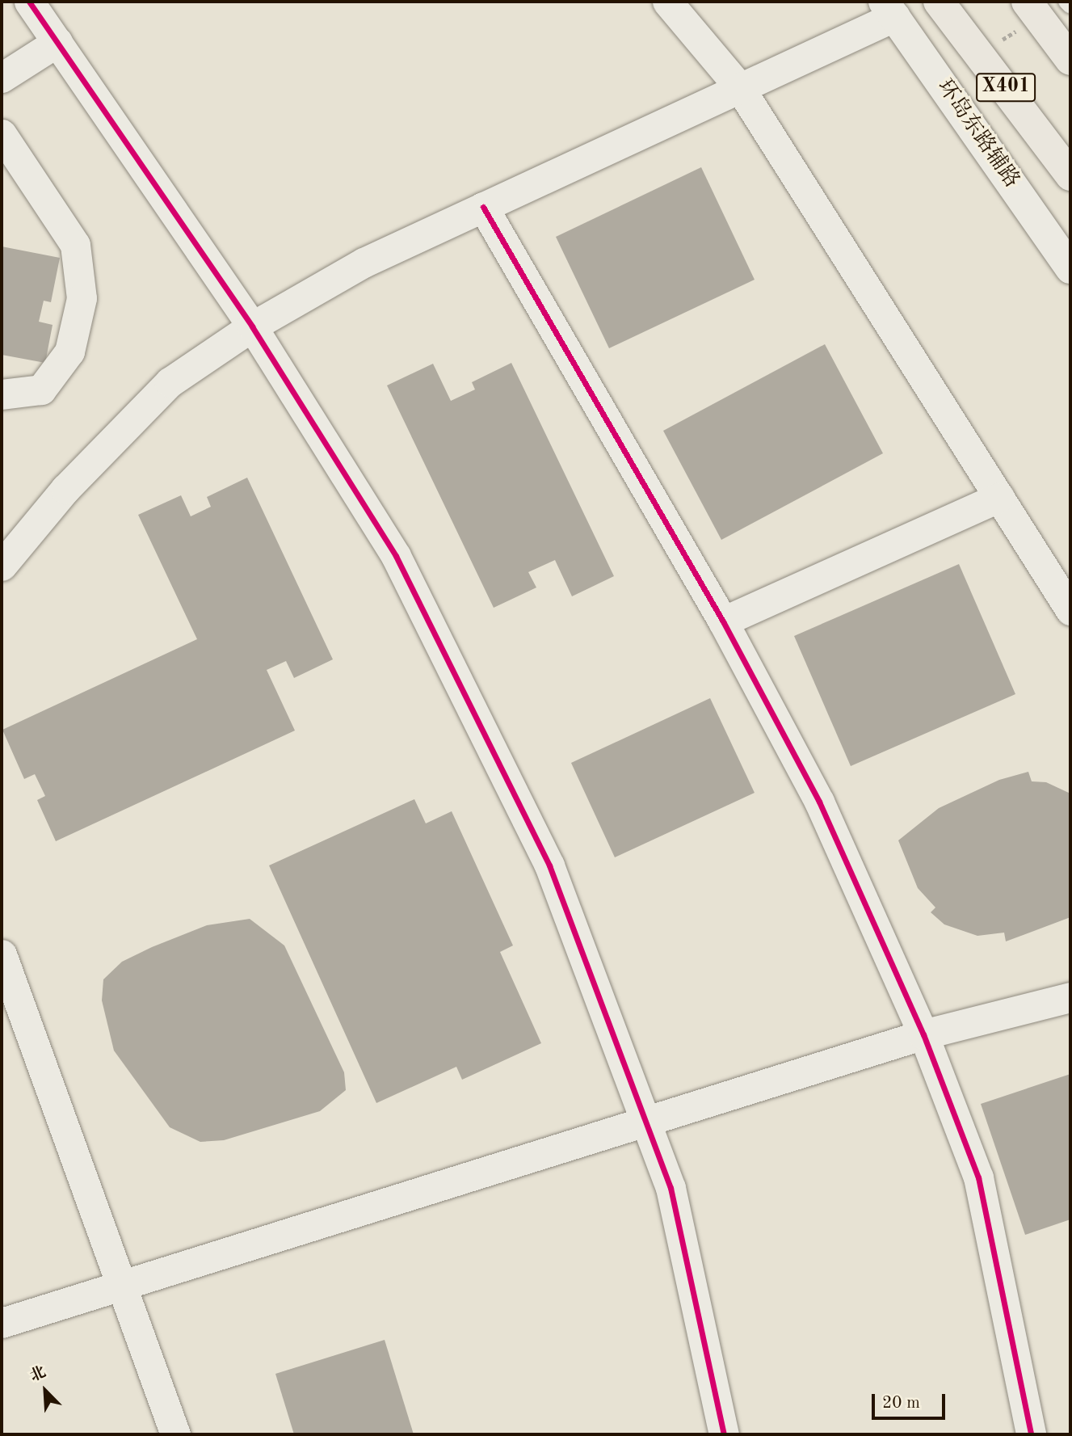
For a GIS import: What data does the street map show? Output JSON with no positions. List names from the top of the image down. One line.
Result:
{"streets":{"main road":["X401"],"street":["环岛东路辅路"]},"scale_bar":"20 m","north":"top left"}
